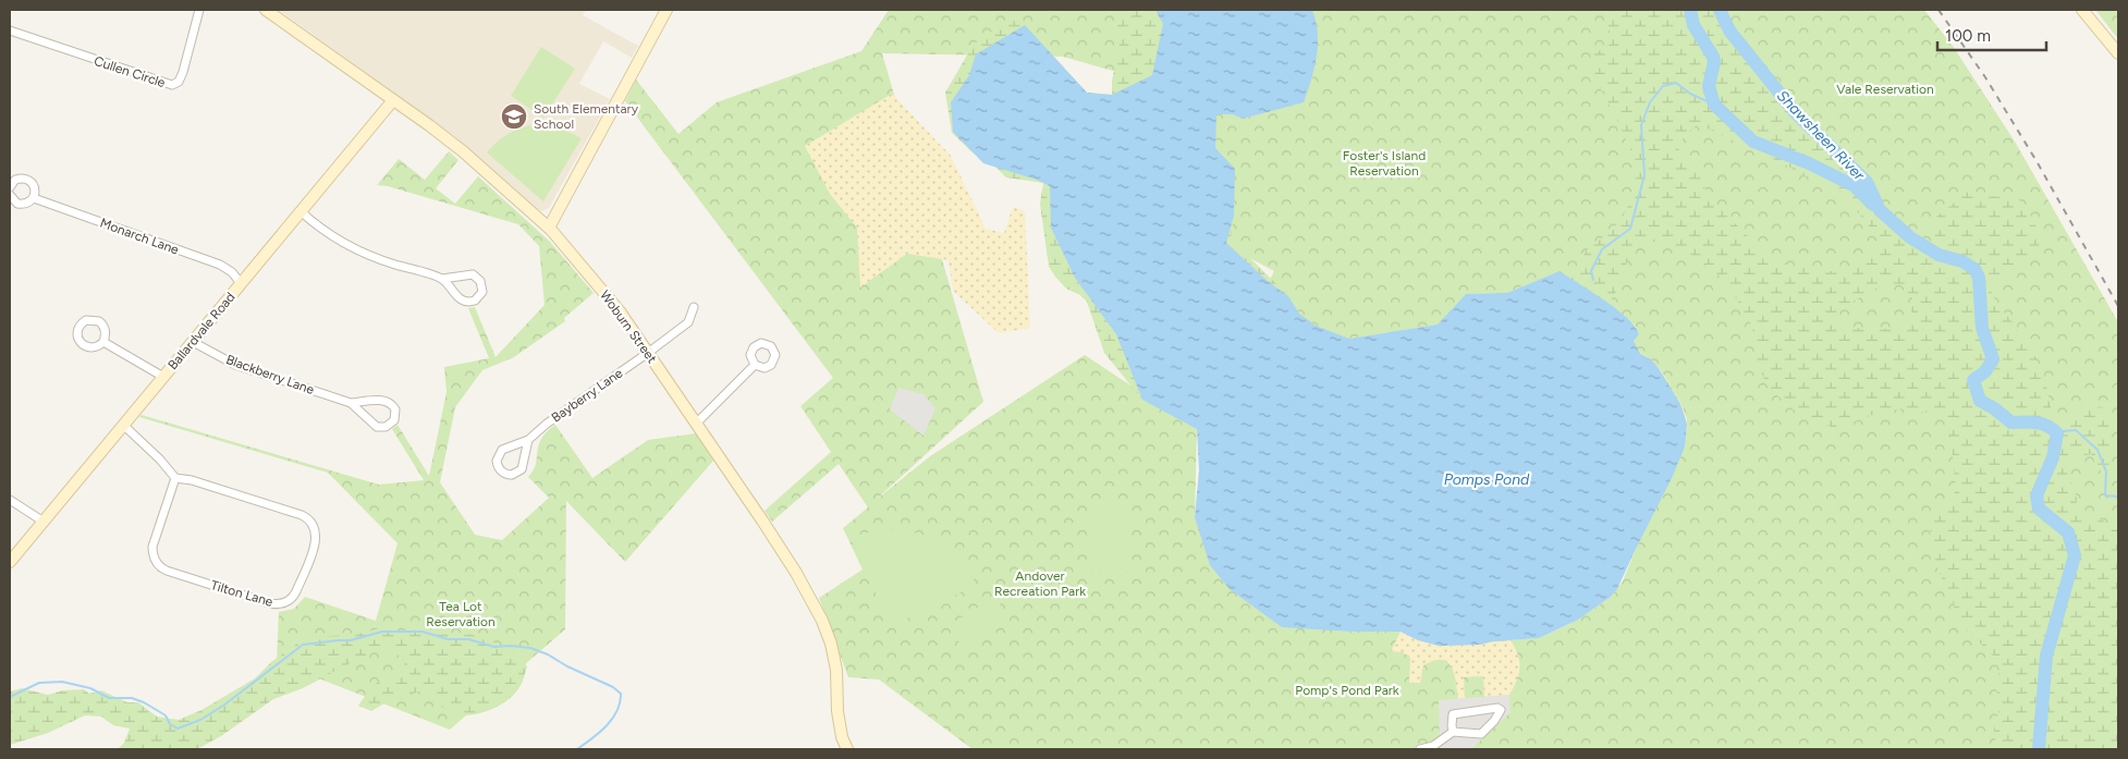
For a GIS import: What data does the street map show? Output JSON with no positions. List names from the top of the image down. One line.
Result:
{"streets":{"street":["Cullen Circle","Monarch Lane","Woburn Street","Ballardvale Road","Blackberry Lane","Bayberry Lane","Tilton Lane"]},"crossings":[["Monarch Lane","Ballardvale Road"],["Woburn Street","Ballardvale Road"],["Woburn Street","Bayberry Lane"],["Ballardvale Road","Blackberry Lane"]],"water":["Shawsheen River","Pomps Pond"],"parks":["Vale Reservation","Foster's Island Reservation","Andover Recreation Park","Tea Lot Reservation","Pomp's Pond Park"],"places":{"school or university":["South Elementary School"]},"scale_bar":"100 m"}
